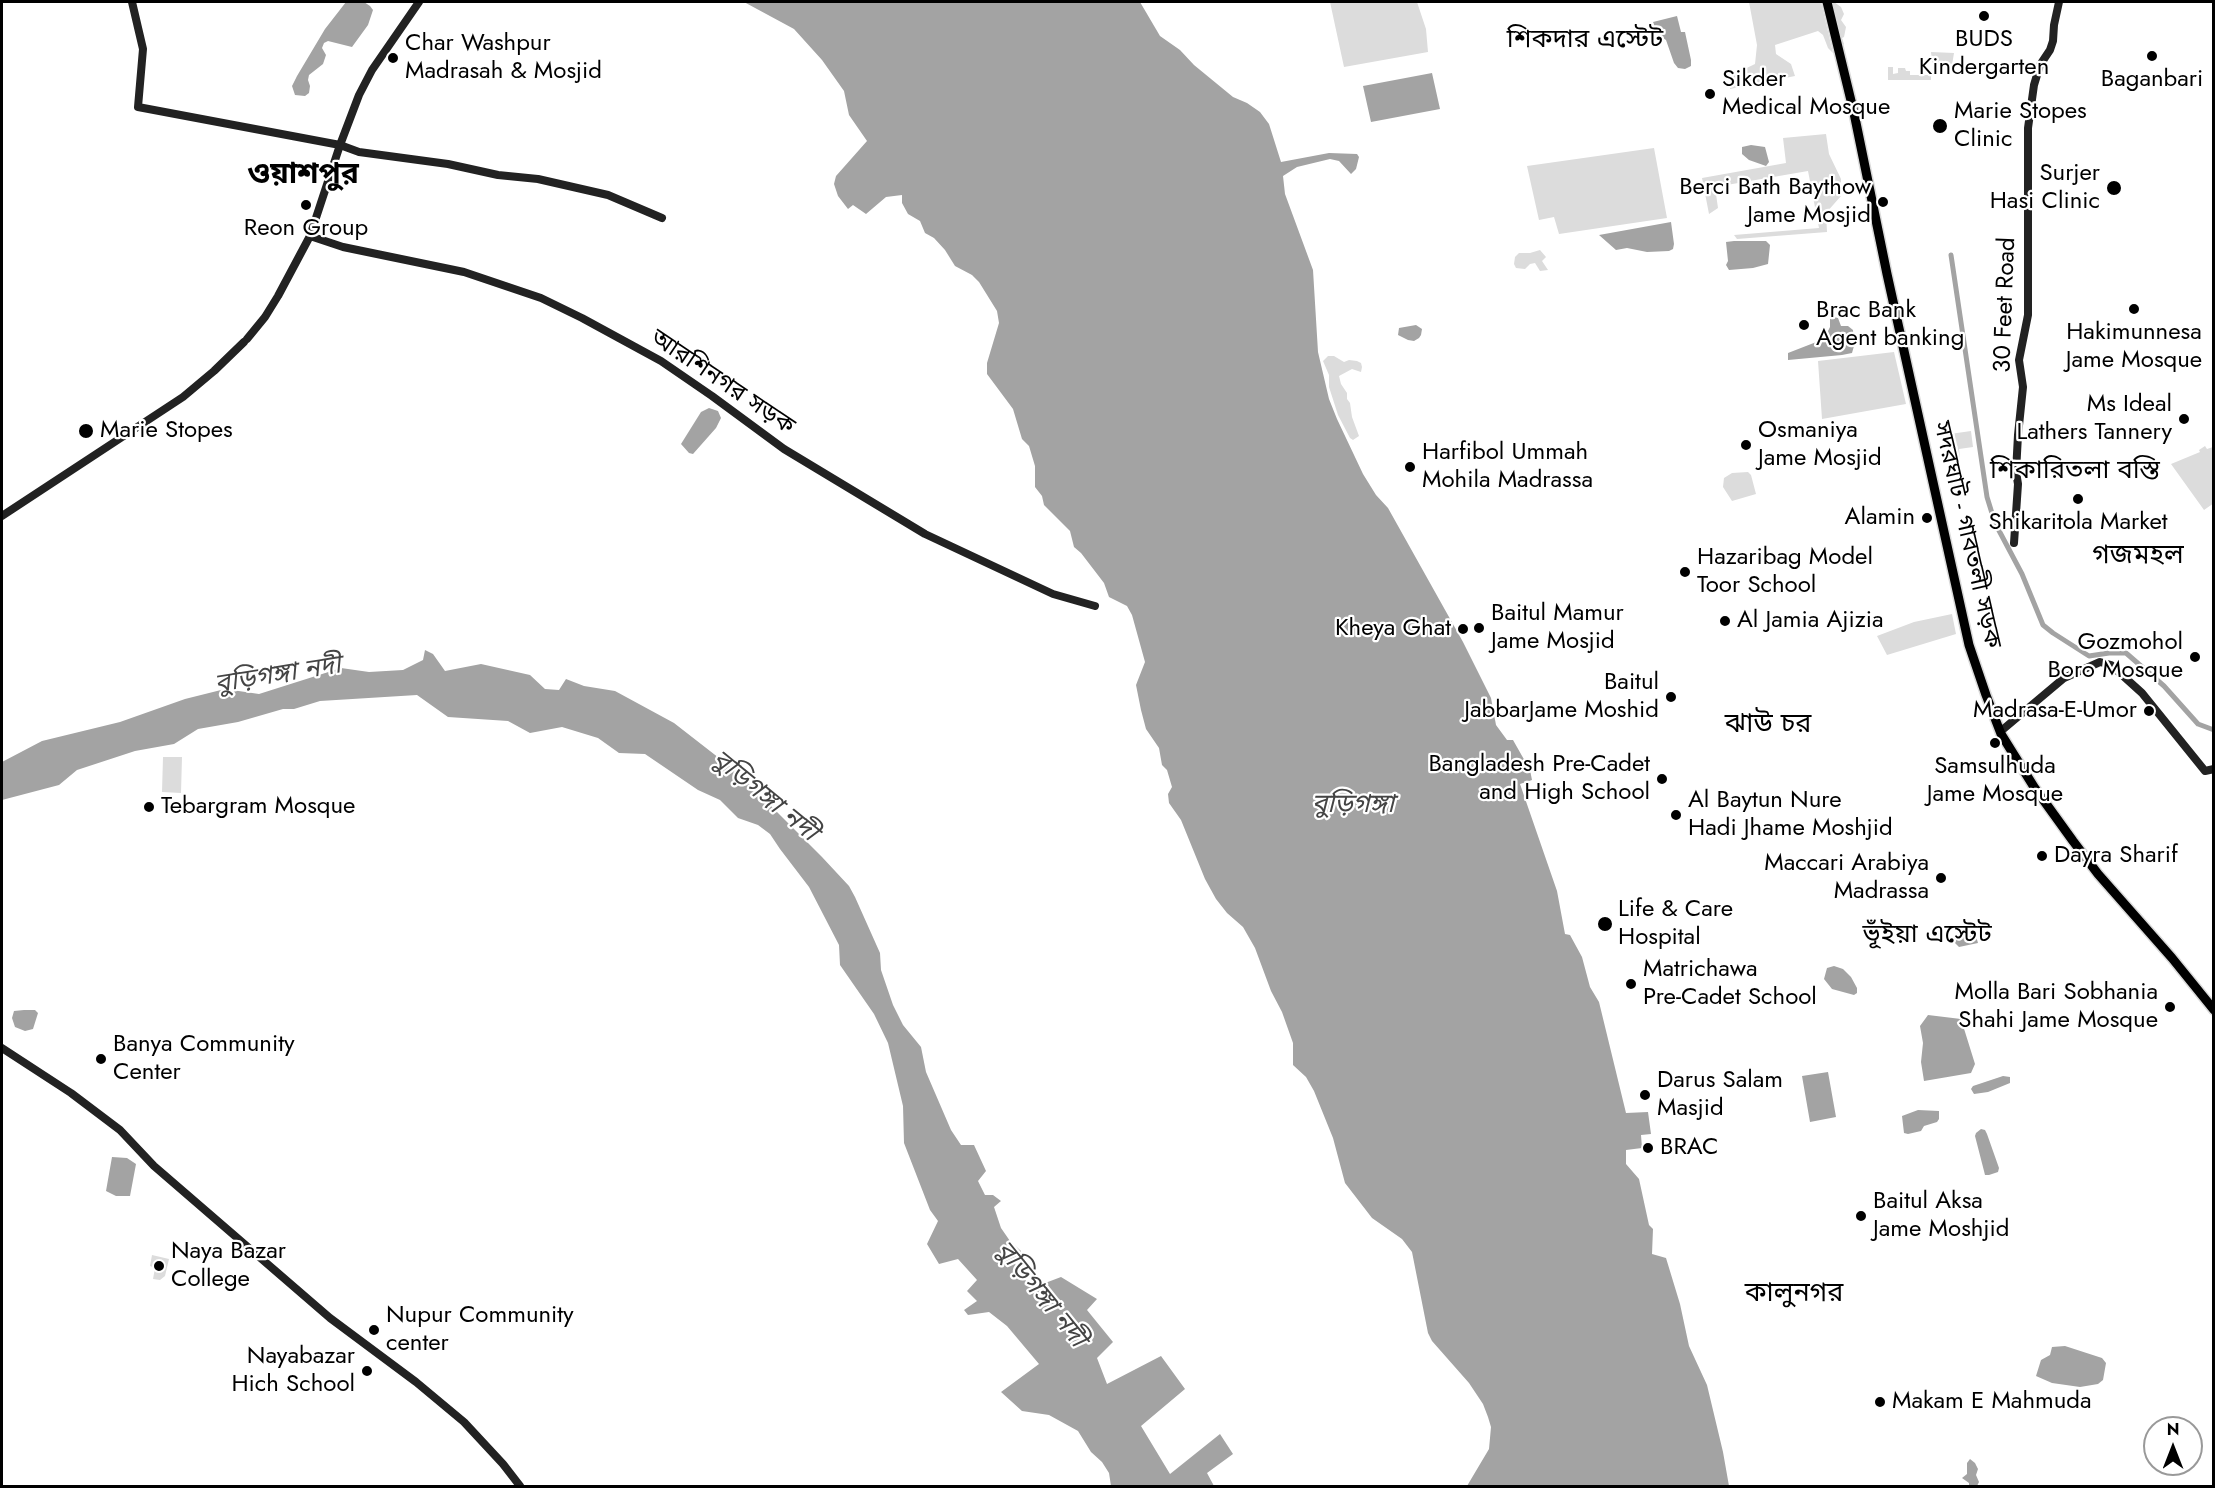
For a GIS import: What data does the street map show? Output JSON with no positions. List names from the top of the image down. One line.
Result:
{"streets":{"highway":["সদরঘাট - গাবতলী সড়ক"],"street":["30 Feet Road","আরশিনগর সড়ক"]},"districts":["শিকদার এস্টেট","ওয়াশপুর","শিকারিতলা বস্তি","গজমহল","ঝাউ চর","ভূঁইয়া এস্টেট","কালুনগর"],"water":["বুড়িগঙ্গা নদী","বুড়িগঙ্গা"],"places":["BUDS Kindergarten","Baganbari","Char Washpur Madrasah & Mosjid","Sikder Medical Mosque","Marie Stopes Clinic","Surjer Hasi Clinic","Berci Bath Baythow Jame Mosjid","Reon Group","Hakimunnesa Jame Mosque","Brac Bank Agent banking","Ms Ideal Lathers Tannery","Marie Stopes","Osmaniya Jame Mosjid","Harfibol Ummah Mohila Madrassa","Shikaritola Market","Alamin","Hazaribag Model Toor School","Al Jamia Ajizia","Baitul Mamur Jame Mosjid","Kheya Ghat","Gozmohol Boro Mosque","Baitul JabbarJame Moshid","Madrasa-E-Umor","Samsulhuda Jame Mosque","Bangladesh Pre-Cadet and High School","Tebargram Mosque","Al Baytun Nure Hadi Jhame Moshjid","Dayra Sharif","Maccari Arabiya Madrassa","Life & Care Hospital","Matrichawa Pre-Cadet School","Molla Bari Sobhania Shahi Jame Mosque","Banya Community Center","Darus Salam Masjid","BRAC","Baitul Aksa Jame Moshjid","Naya Bazar College","Nupur Community center","Nayabazar Hich School","Makam E Mahmuda"],"north":"top"}
